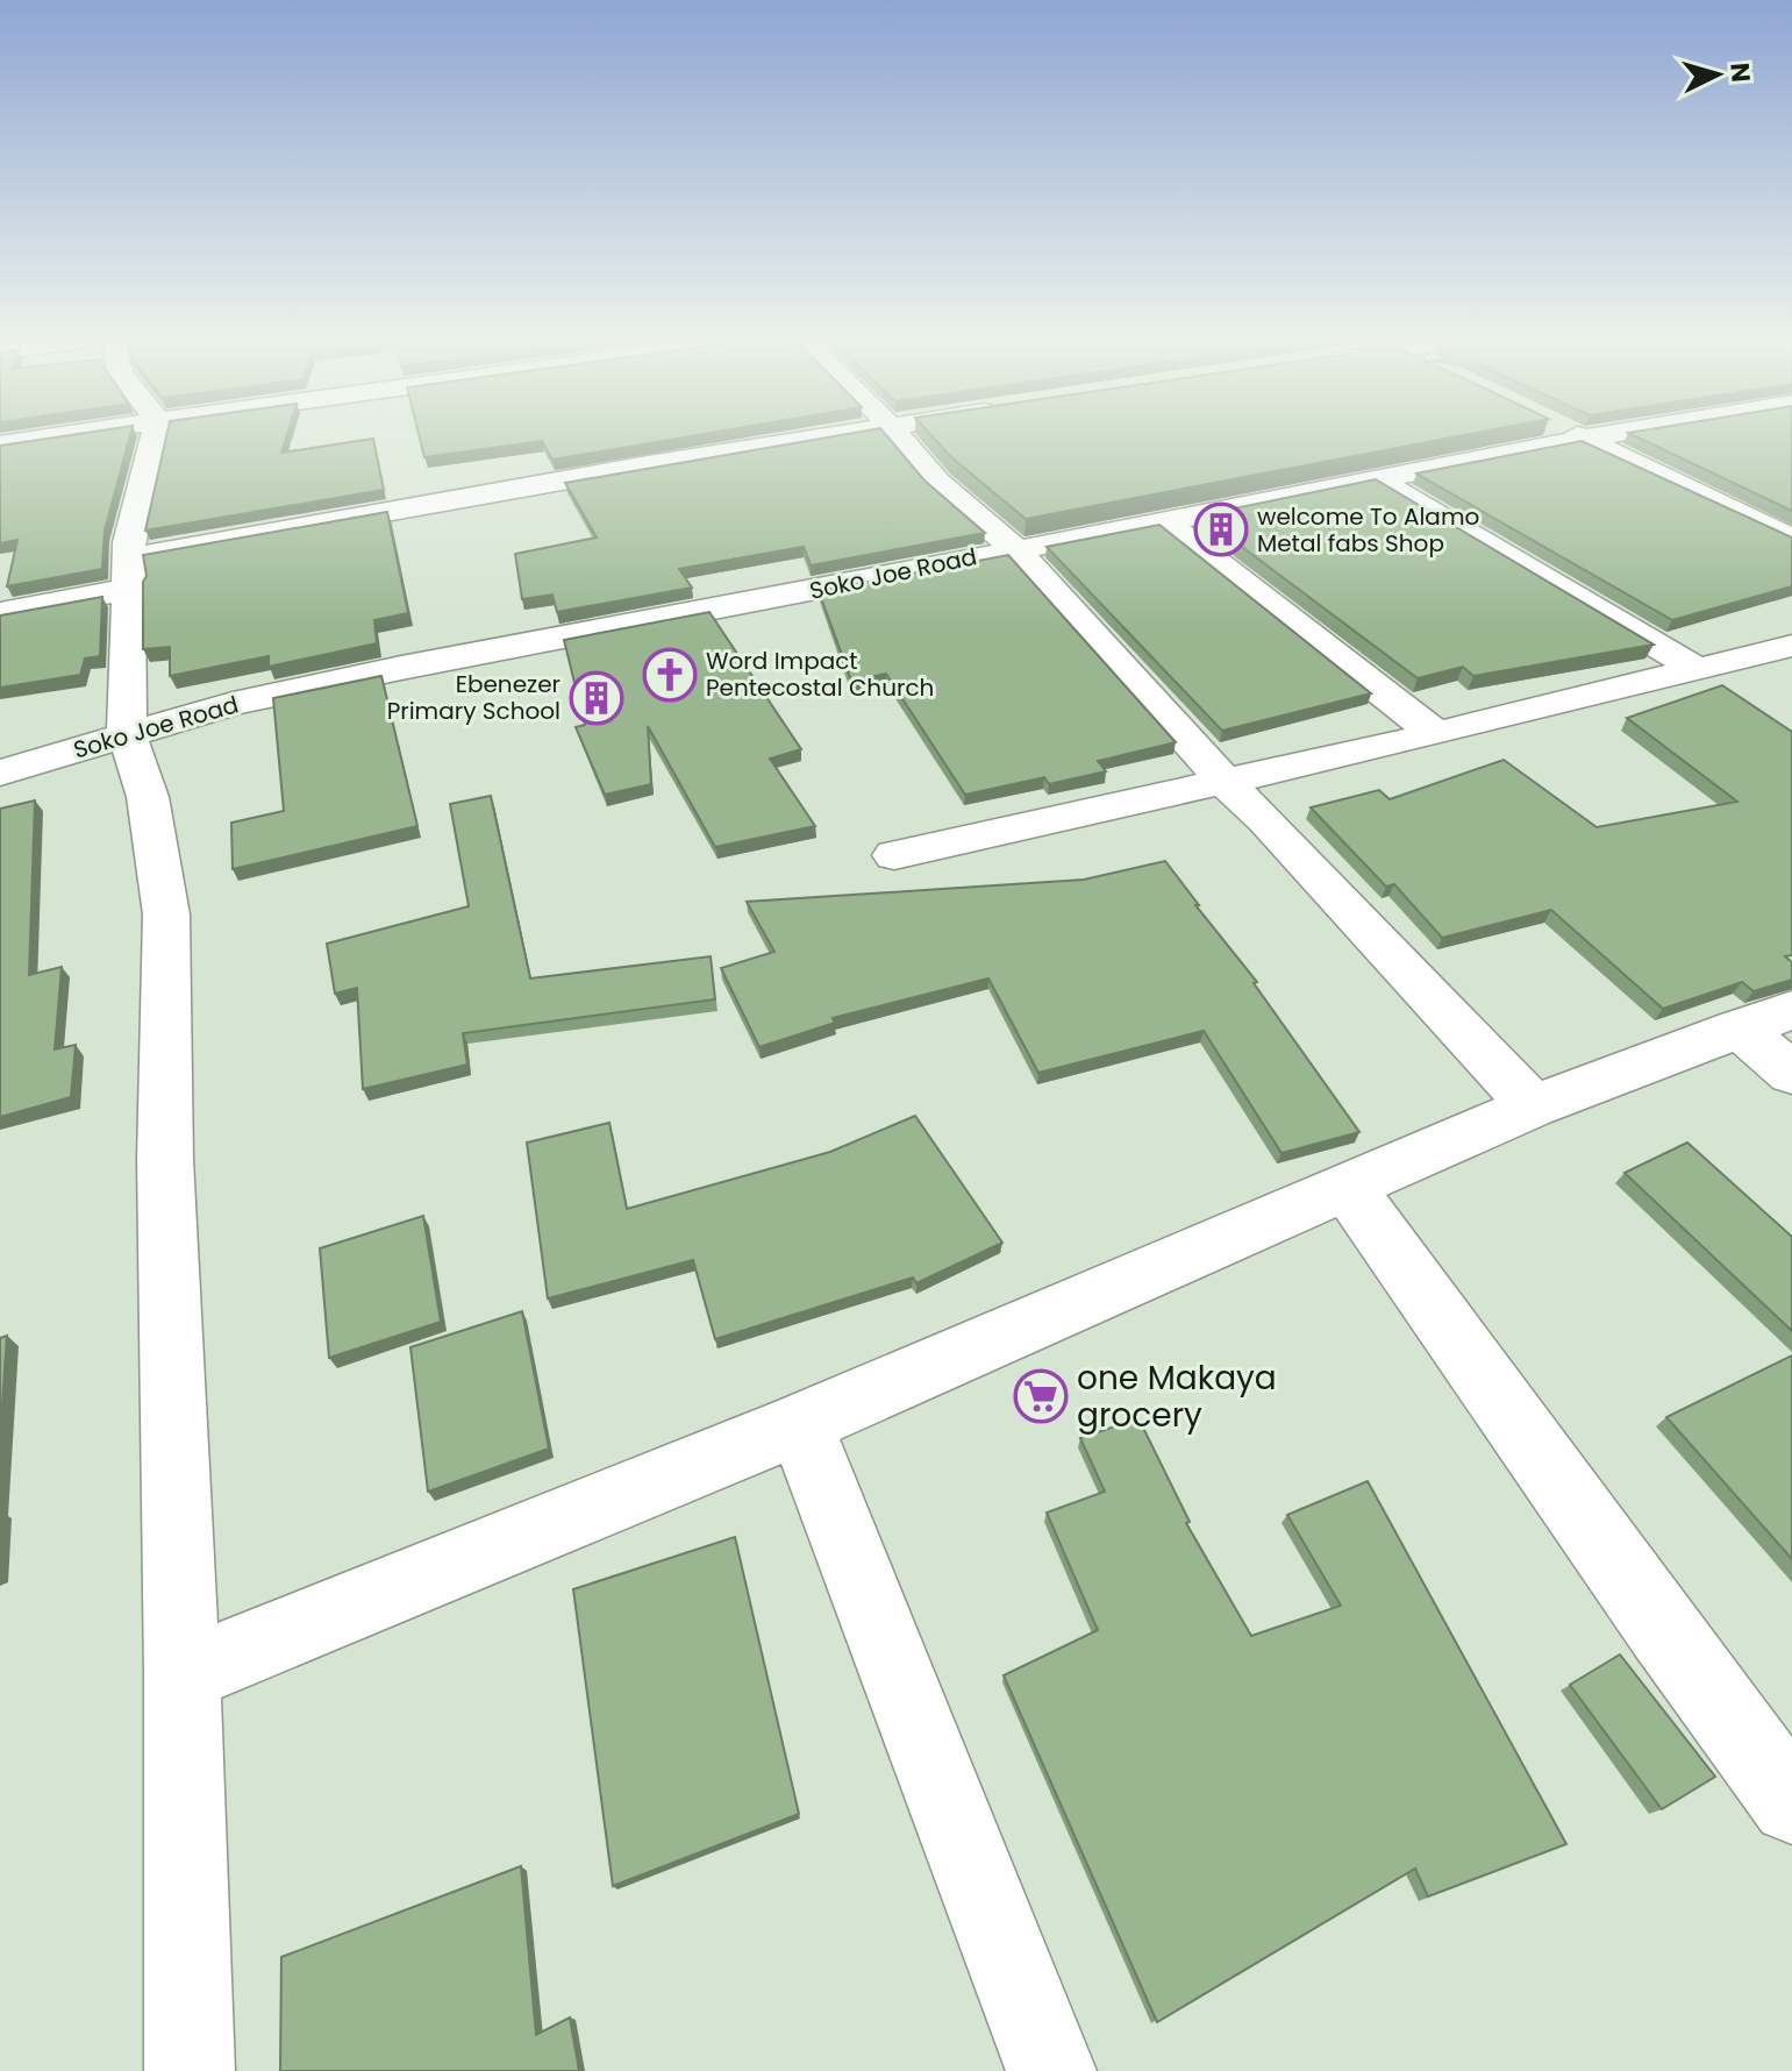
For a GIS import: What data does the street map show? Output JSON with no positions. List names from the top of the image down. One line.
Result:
{"streets":{"street":["Soko Joe Road"]},"places":{"building":["welcome To Alamo Metal fabs Shop","Ebenezer Primary School"],"church":["Word Impact Pentecostal Church"],"supermarket":["one Makaya grocery"]},"north":"right"}
